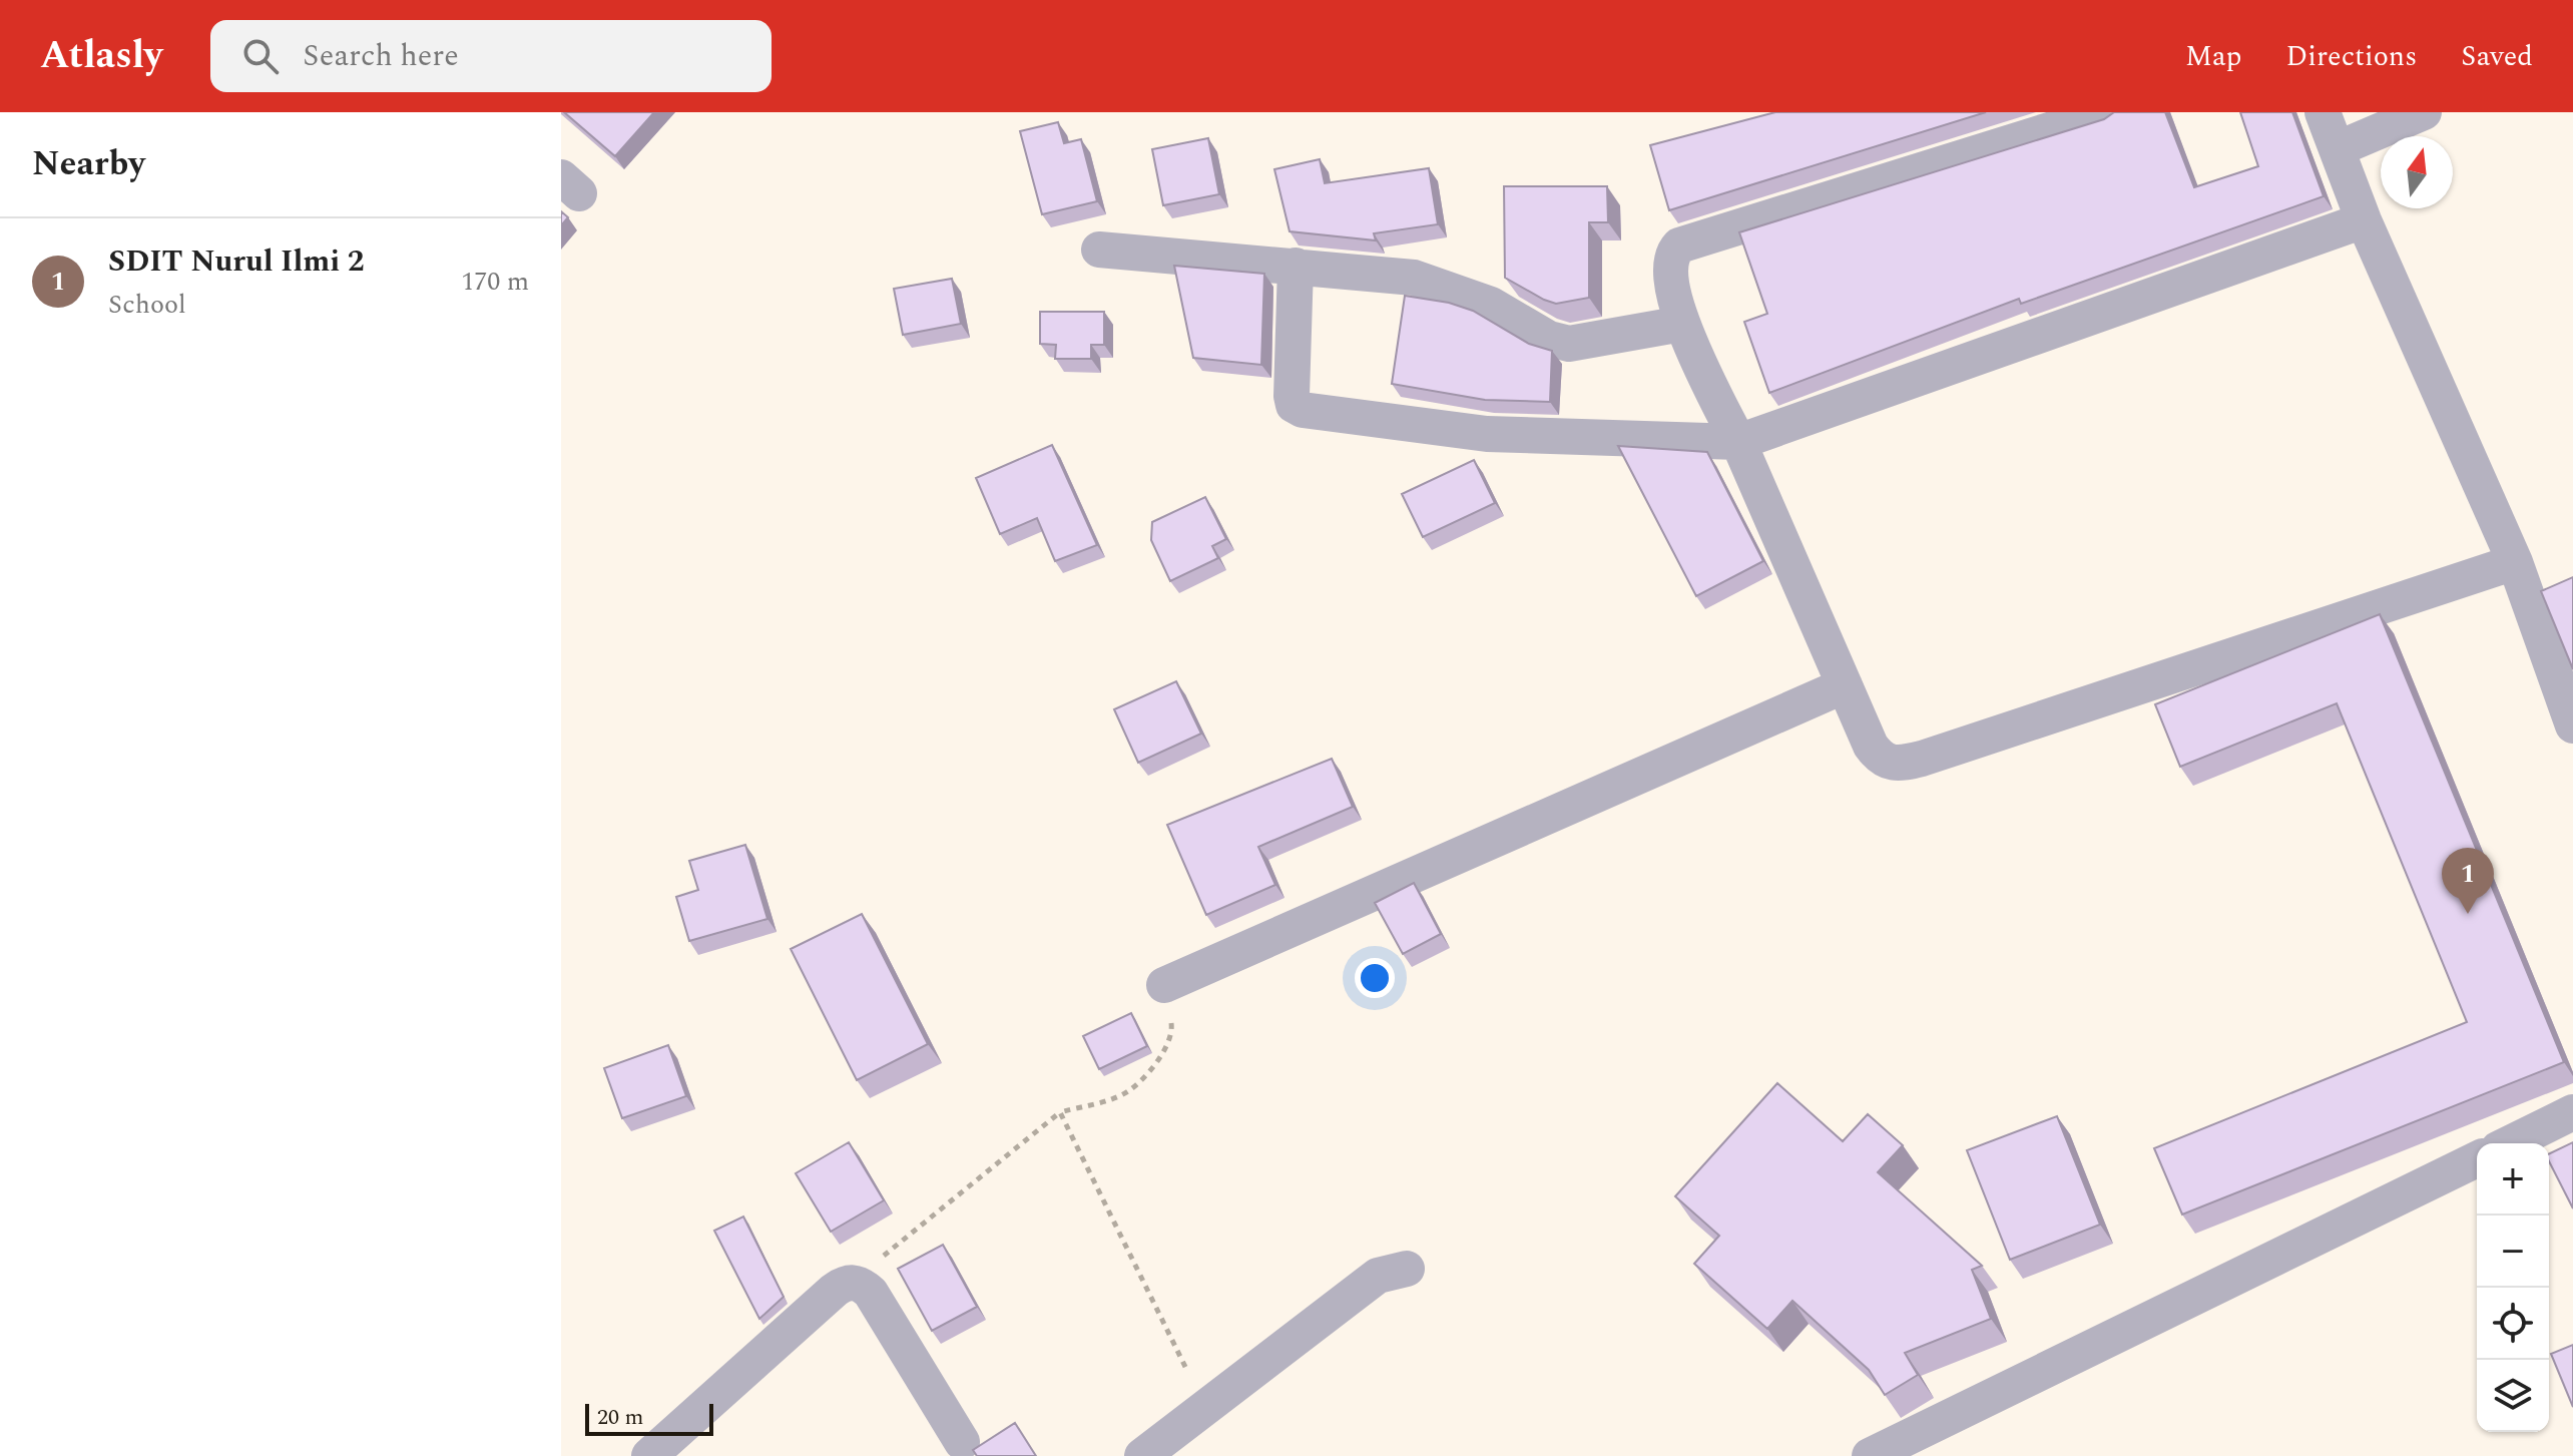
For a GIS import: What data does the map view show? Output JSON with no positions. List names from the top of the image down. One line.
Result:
{"scale_bar":"20 m","north":"top","page":{"header":"Atlasly","search":"Search here","nav":["Map","Directions","Saved"],"heading":"Nearby","list":[{"mark":"1","name":"SDIT Nurul Ilmi 2","note":"School","value":"170 m"}],"pins":"1","map_buttons":["+","−"],"scale":"20 m"}}
